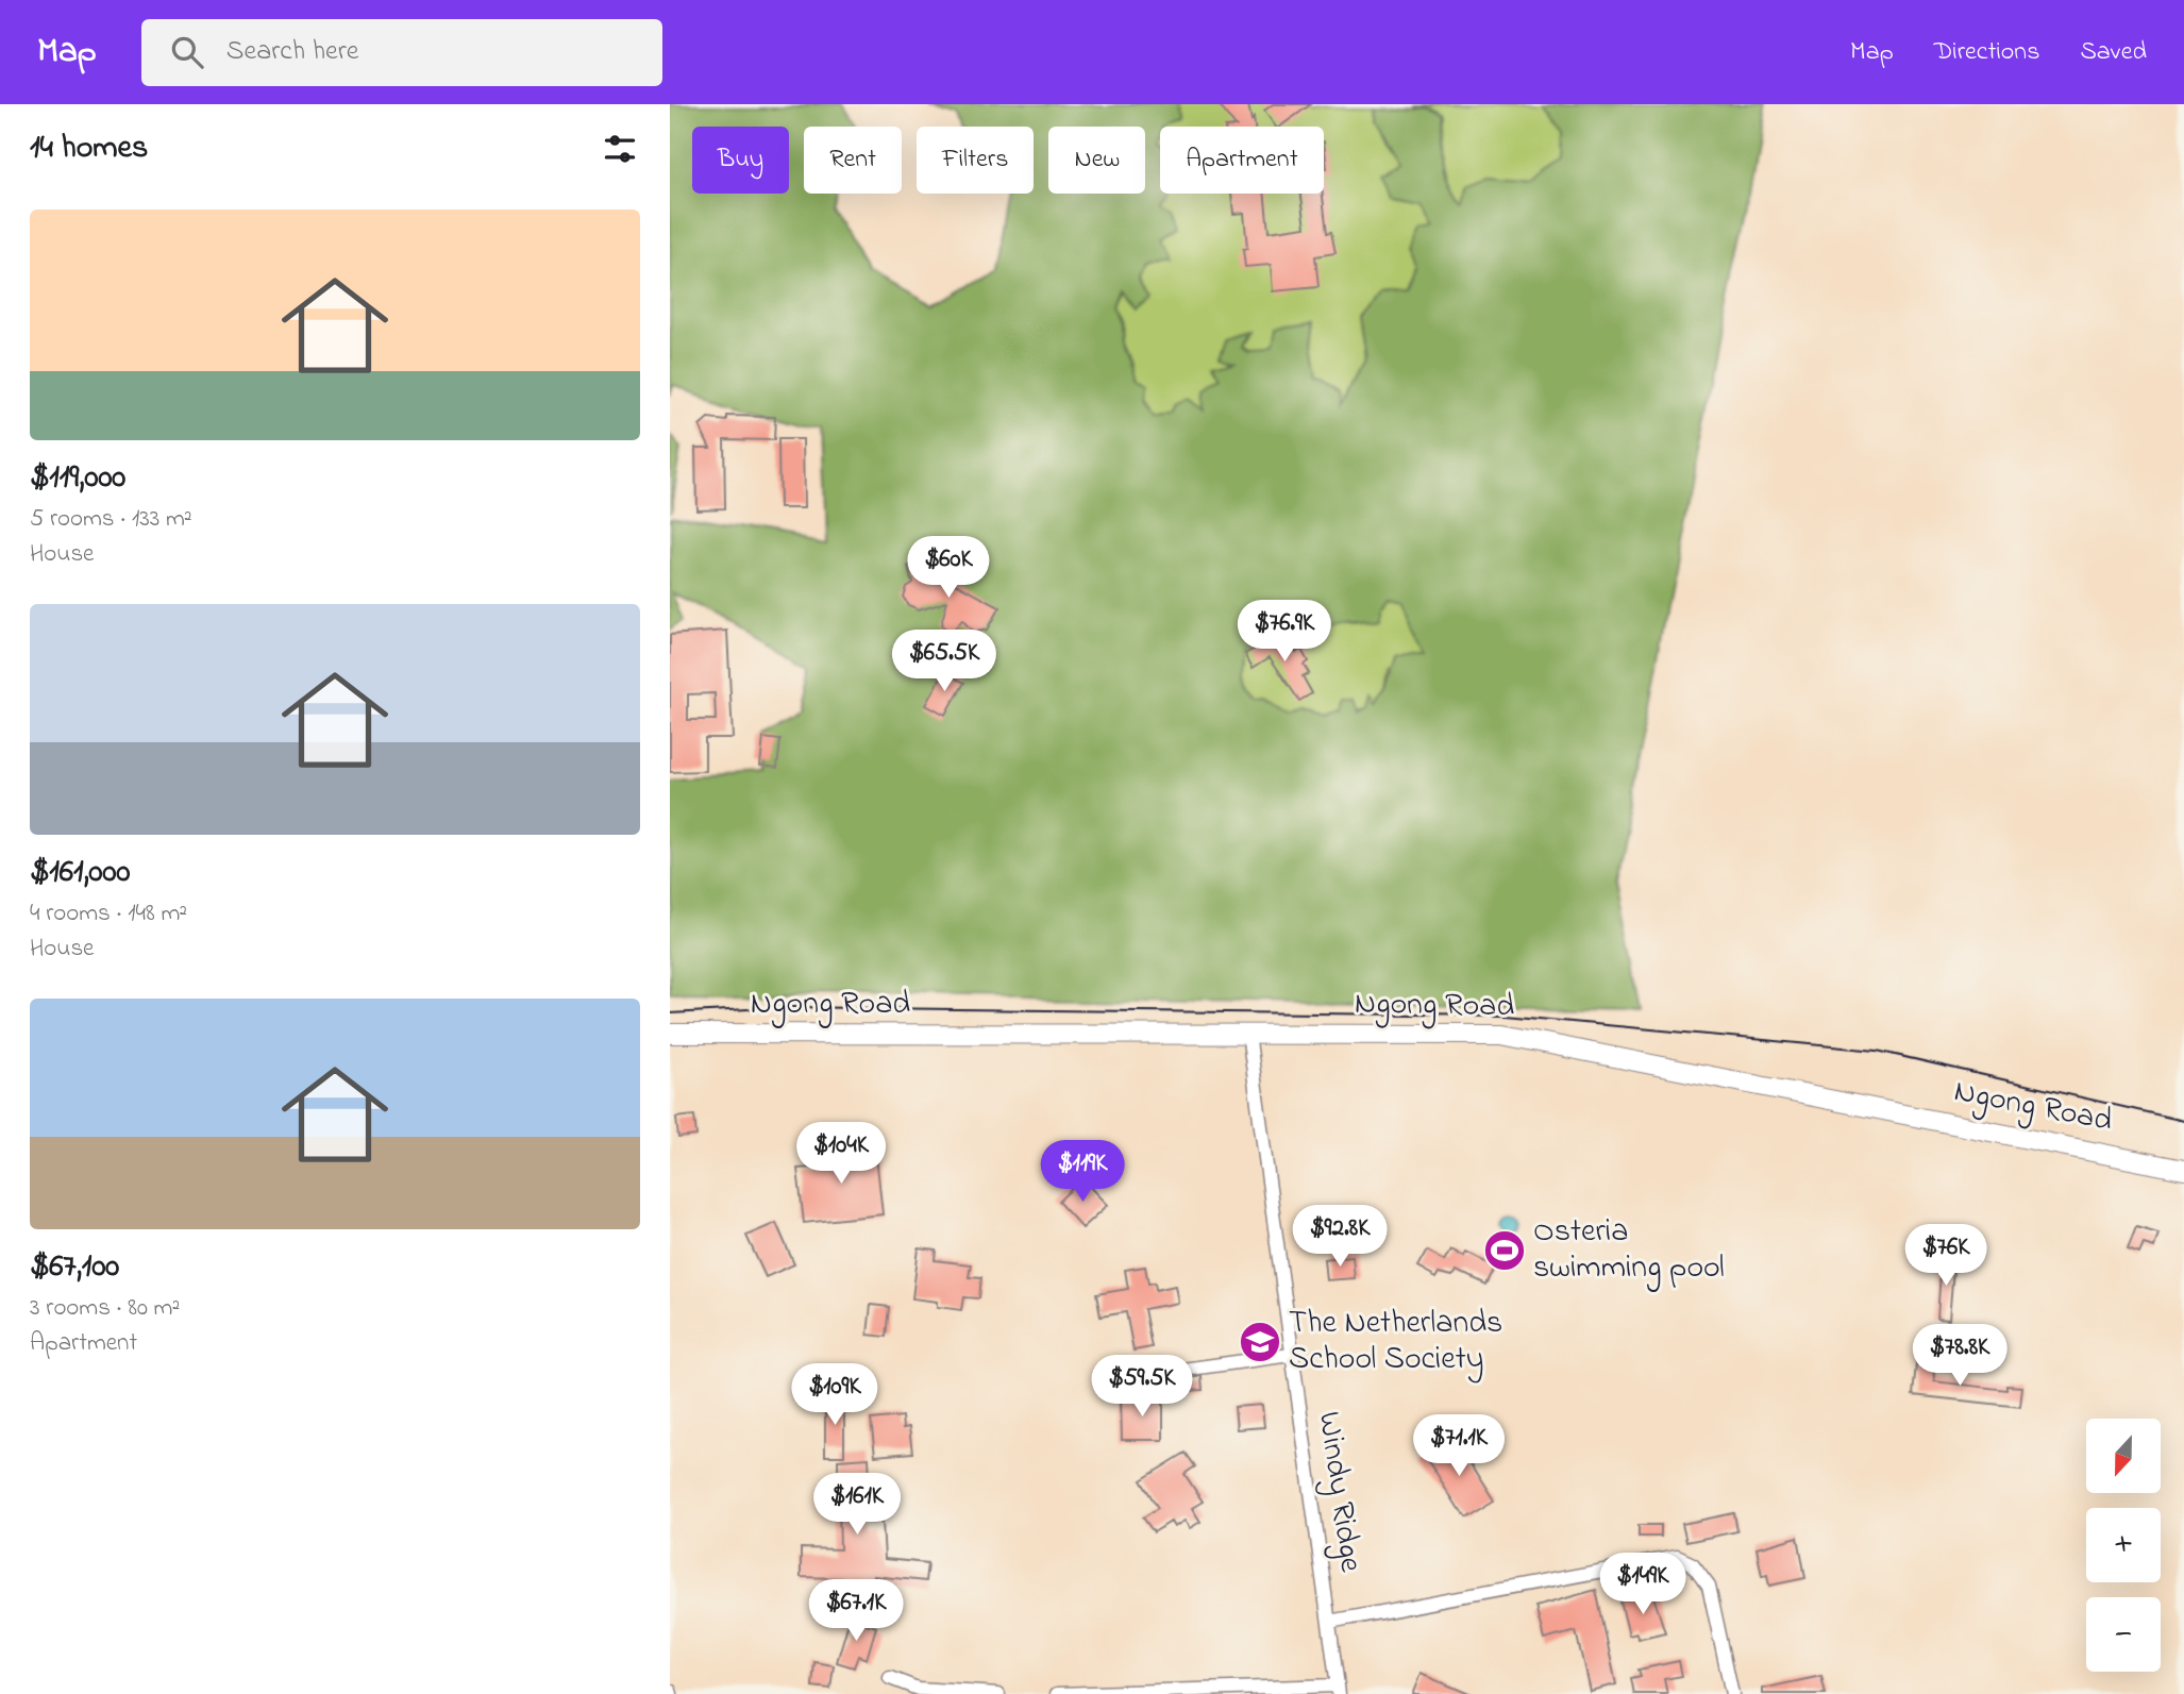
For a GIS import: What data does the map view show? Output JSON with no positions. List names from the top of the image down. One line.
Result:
{"streets":{"main road":["Ngong Road"],"street":["Windy Ridge"]},"crossings":[["Ngong Road","Windy Ridge"]],"places":{"sports":["Osteria swimming pool"],"school or university":["The Netherlands School Society"]},"north":"bottom","page":{"header":"Map","search":"Search here","nav":["Map","Directions","Saved"],"heading":"14 homes","chip":["Buy","Rent","Filters","New","Apartment"],"list":[{"name":"$119,000","note":"5 rooms · 133 m² · House"},{"name":"$161,000","note":"4 rooms · 148 m² · House"},{"name":"$67,100","note":"3 rooms · 80 m² · Apartment"}],"price":["$60K","$76.9K","$65.5K","$104K","$119K","$92.8K","$76K","$78.8K","$59.5K","$109K","$71.1K","$161K","$149K","$67.1K"],"map_buttons":["+","−"]}}
